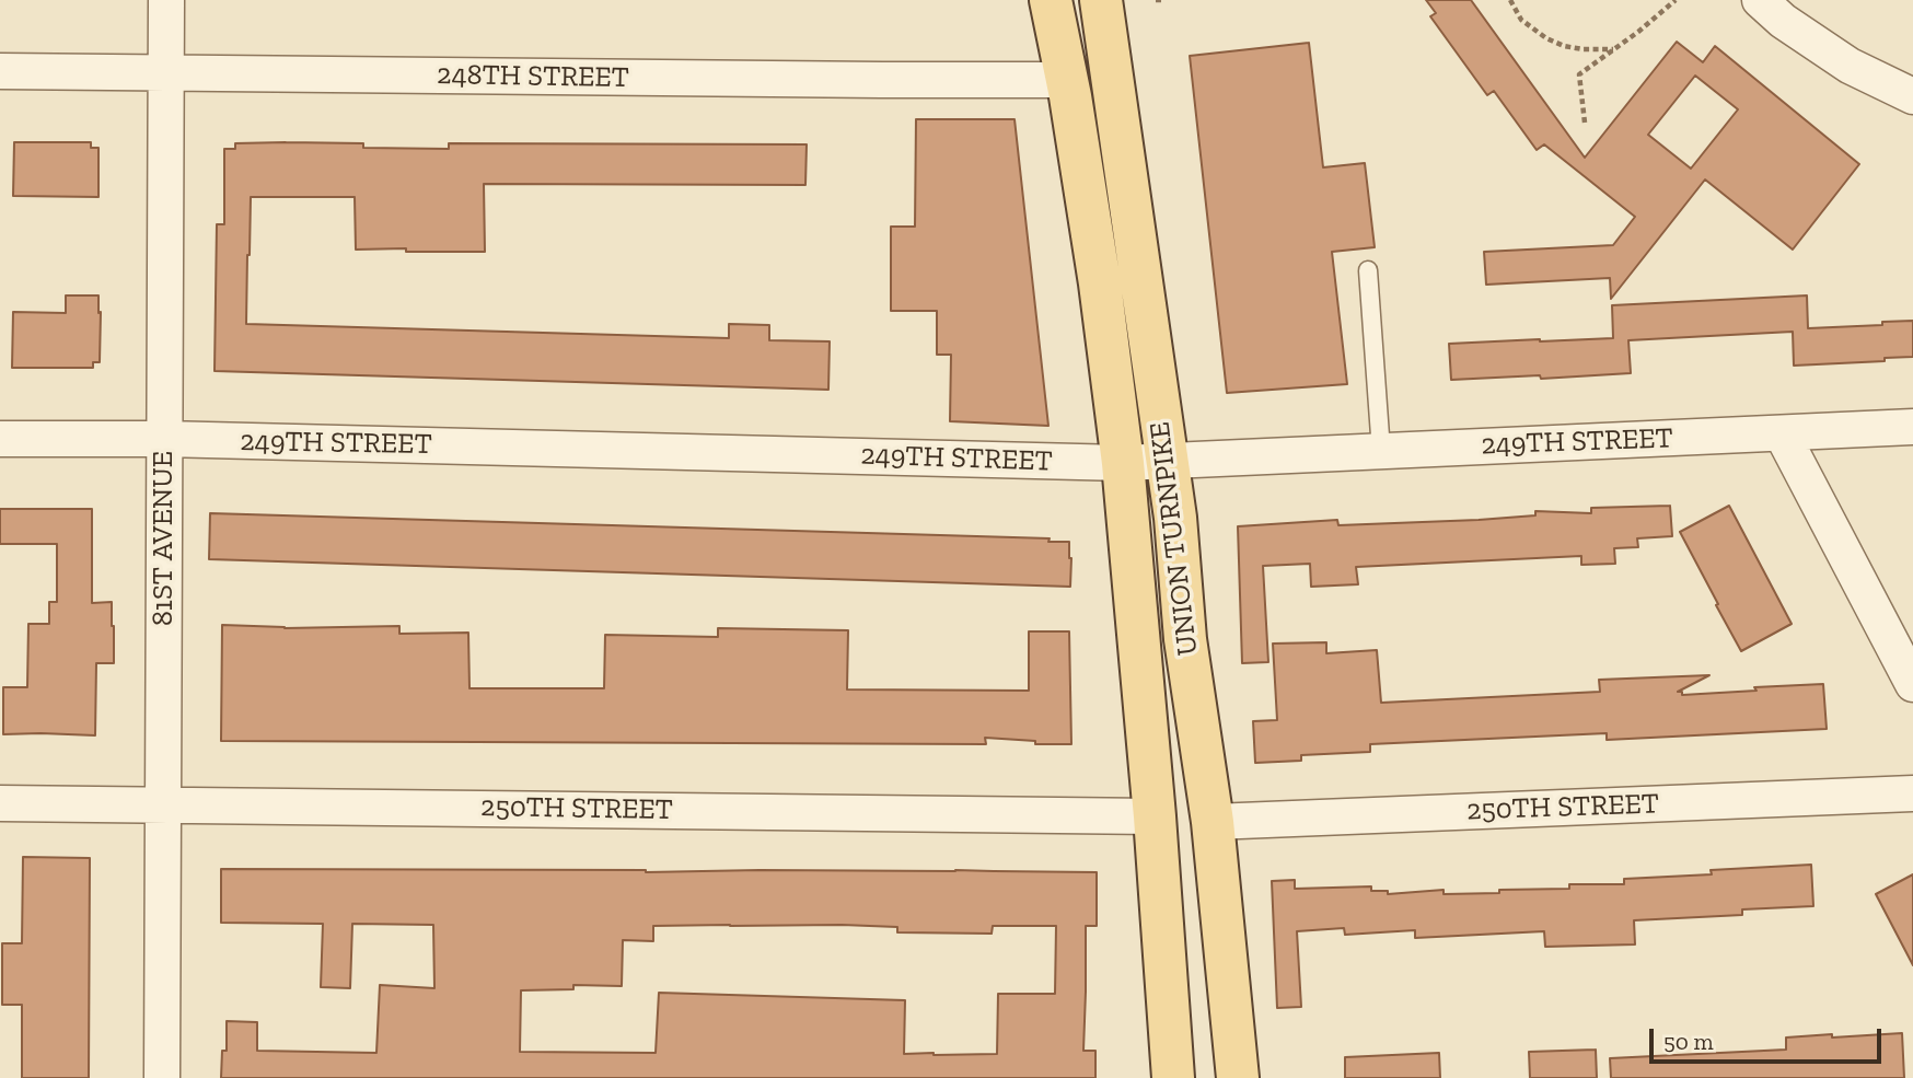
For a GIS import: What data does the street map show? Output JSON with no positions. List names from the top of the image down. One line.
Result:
{"streets":{"main road":["UNION TURNPIKE"],"street":["248TH STREET","249TH STREET","81ST AVENUE","250TH STREET"]},"crossings":[["248TH STREET","81ST AVENUE"],["248TH STREET","UNION TURNPIKE"],["249TH STREET","81ST AVENUE"],["249TH STREET","UNION TURNPIKE"],["81ST AVENUE","250TH STREET"],["UNION TURNPIKE","250TH STREET"]],"scale_bar":"50 m"}
